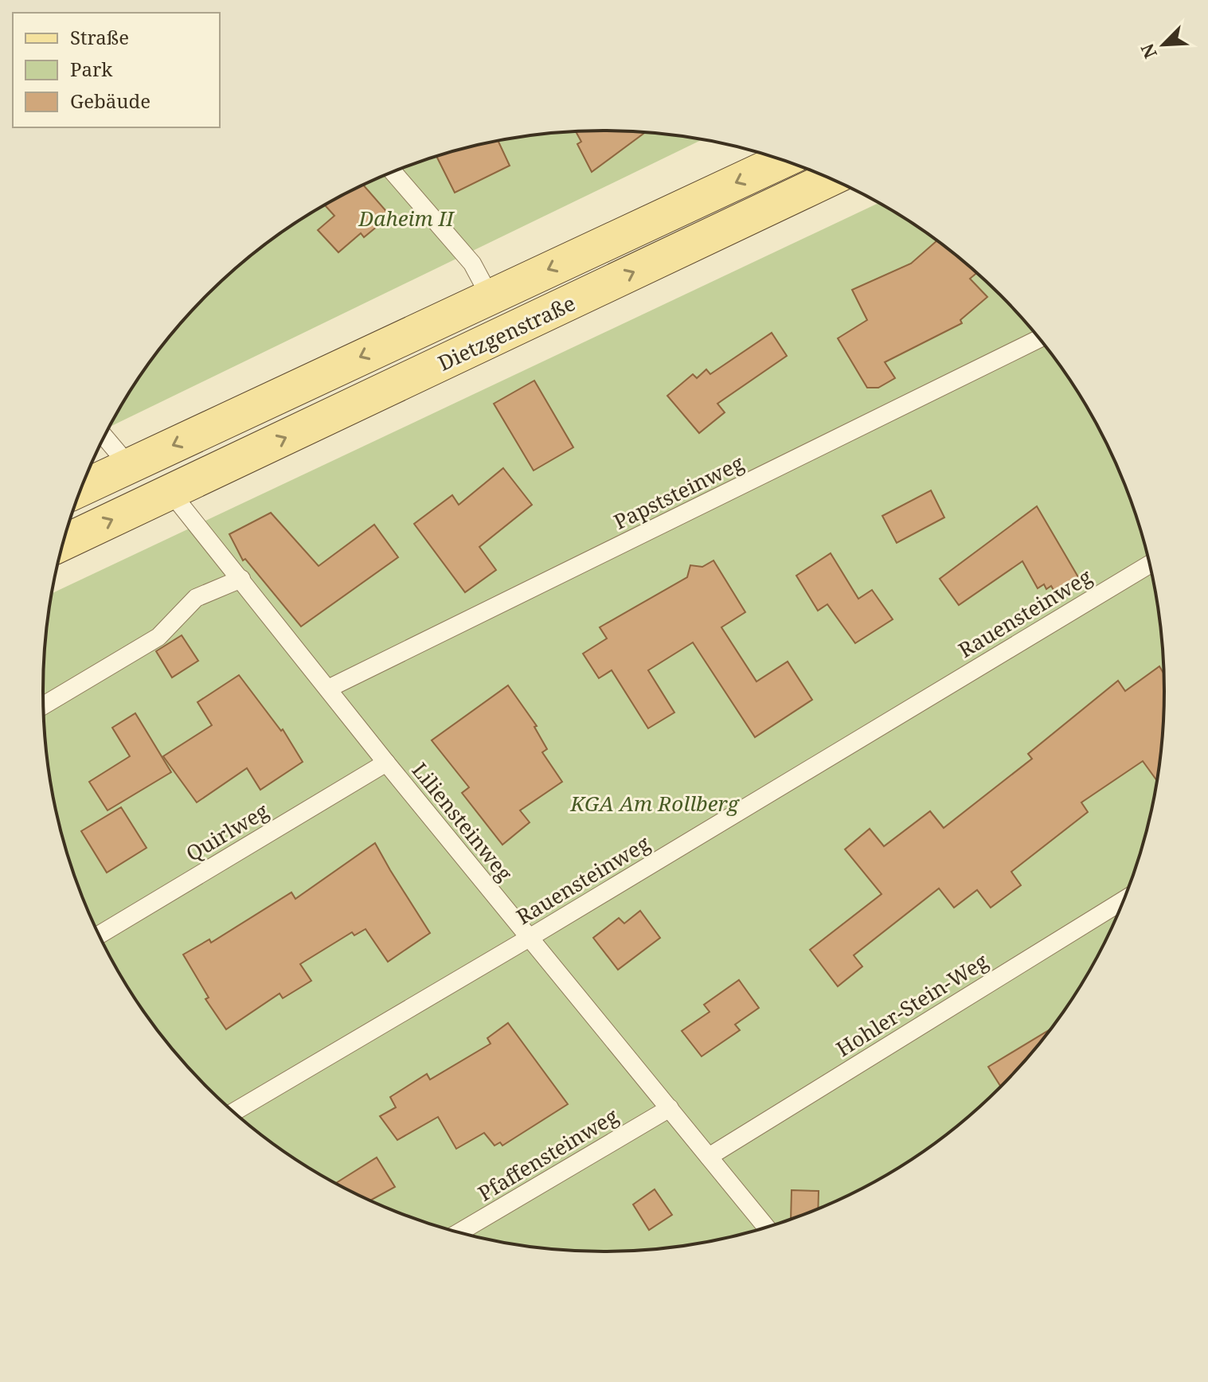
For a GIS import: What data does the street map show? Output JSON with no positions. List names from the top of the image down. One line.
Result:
{"streets":{"main road":["Dietzgenstraße"],"lane":["Papststeinweg","Rauensteinweg","Liliensteinweg","Quirlweg","Hohler-Stein-Weg","Pfaffensteinweg"]},"crossings":[["Dietzgenstraße","Liliensteinweg"],["Papststeinweg","Liliensteinweg"],["Rauensteinweg","Liliensteinweg"],["Liliensteinweg","Quirlweg"],["Liliensteinweg","Hohler-Stein-Weg"],["Liliensteinweg","Pfaffensteinweg"]],"parks":["Daheim II","KGA Am Rollberg"],"legend":["Straße","Park","Gebäude"],"north":"bottom left"}
